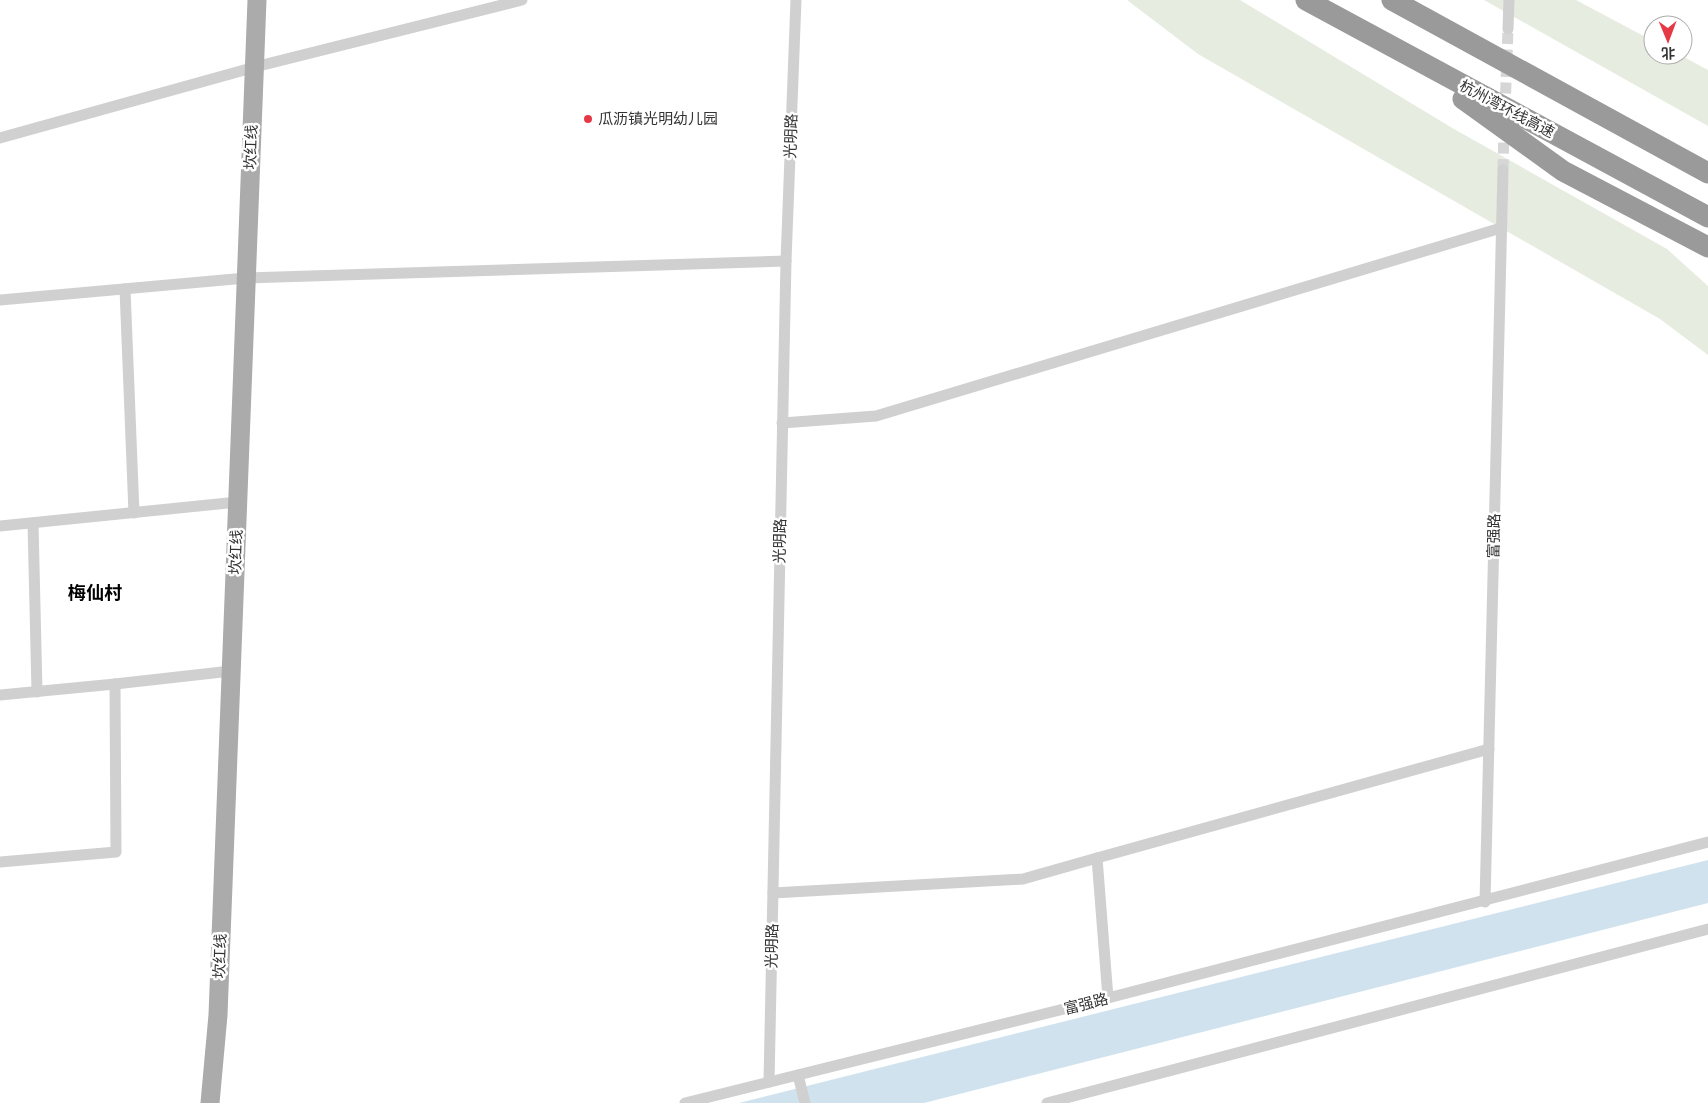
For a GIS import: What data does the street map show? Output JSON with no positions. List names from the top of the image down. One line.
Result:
{"streets":{"highway":["杭州湾环线高速"],"main road":["坎红线"],"street":["光明路","富强路"]},"crossings":[["光明路","富强路"]],"districts":["梅仙村"],"places":["瓜沥镇光明幼儿园"],"north":"bottom"}
